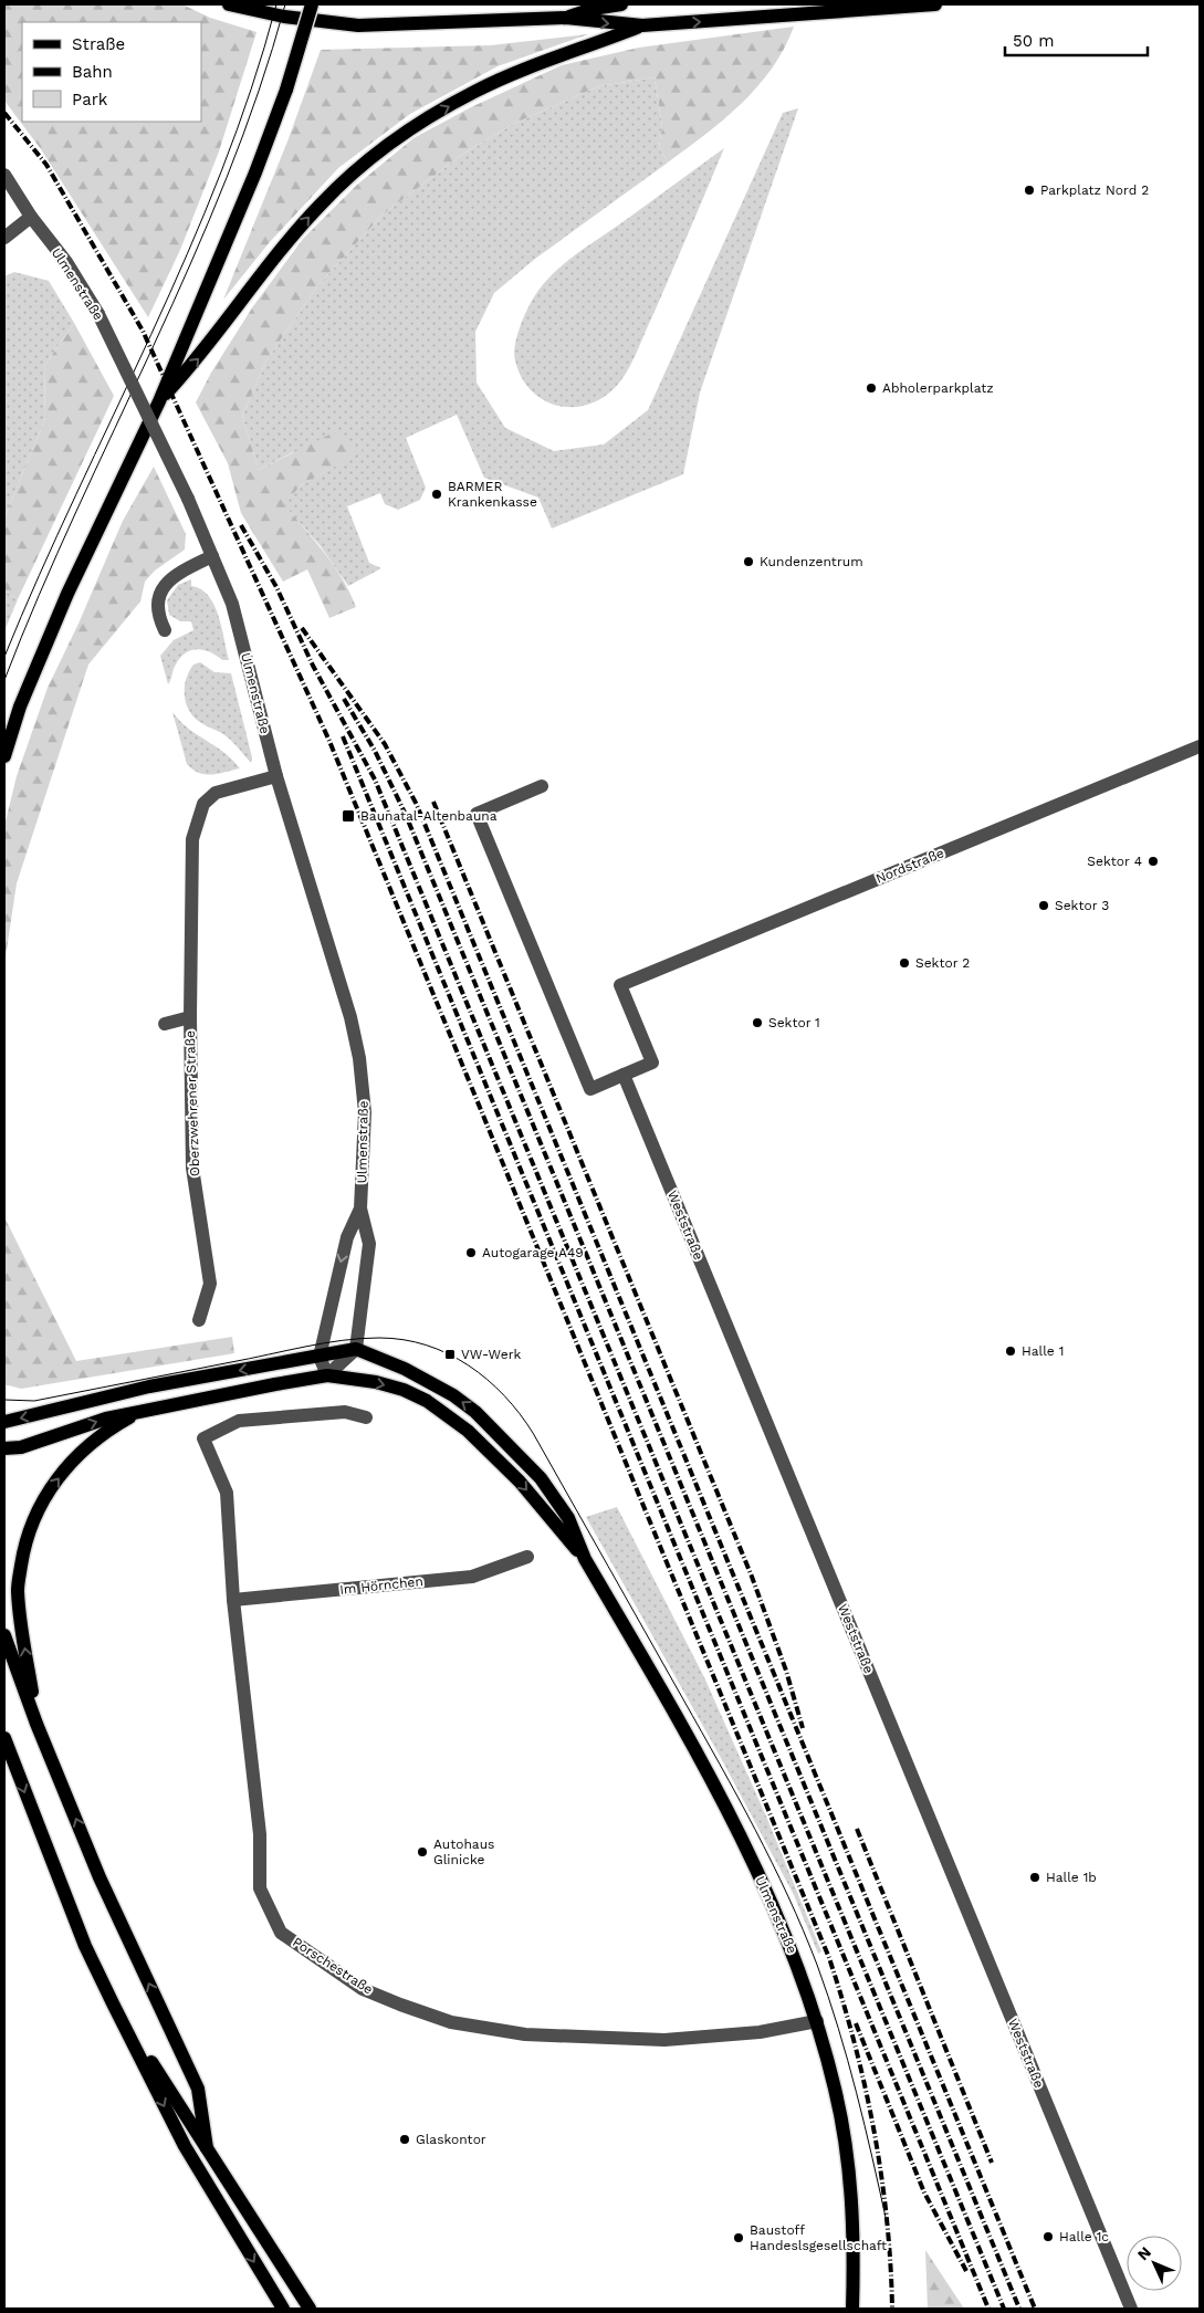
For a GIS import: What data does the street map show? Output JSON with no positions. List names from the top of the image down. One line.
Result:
{"streets":{"main road":["Ulmenstraße"],"street":["Nordstraße","Oberzwehrener Straße","Weststraße","Im Hörnchen","Porschestraße"]},"crossings":[["Ulmenstraße","Oberzwehrener Straße"],["Ulmenstraße","Porschestraße"],["Nordstraße","Weststraße"],["Im Hörnchen","Porschestraße"]],"places":{"other":["Parkplatz Nord 2","Abholerparkplatz","BARMER Krankenkasse","Kundenzentrum","Sektor 4","Sektor 3","Sektor 2","Sektor 1","Autogarage A49","Halle 1","Autohaus Glinicke","Halle 1b","Glaskontor","Halle 1c","Baustoff Handeslsgesellschaft"],"transit":["Baunatal-Altenbauna","VW-Werk"]},"legend":["Straße","Bahn","Park"],"scale_bar":"50 m","north":"top left"}
